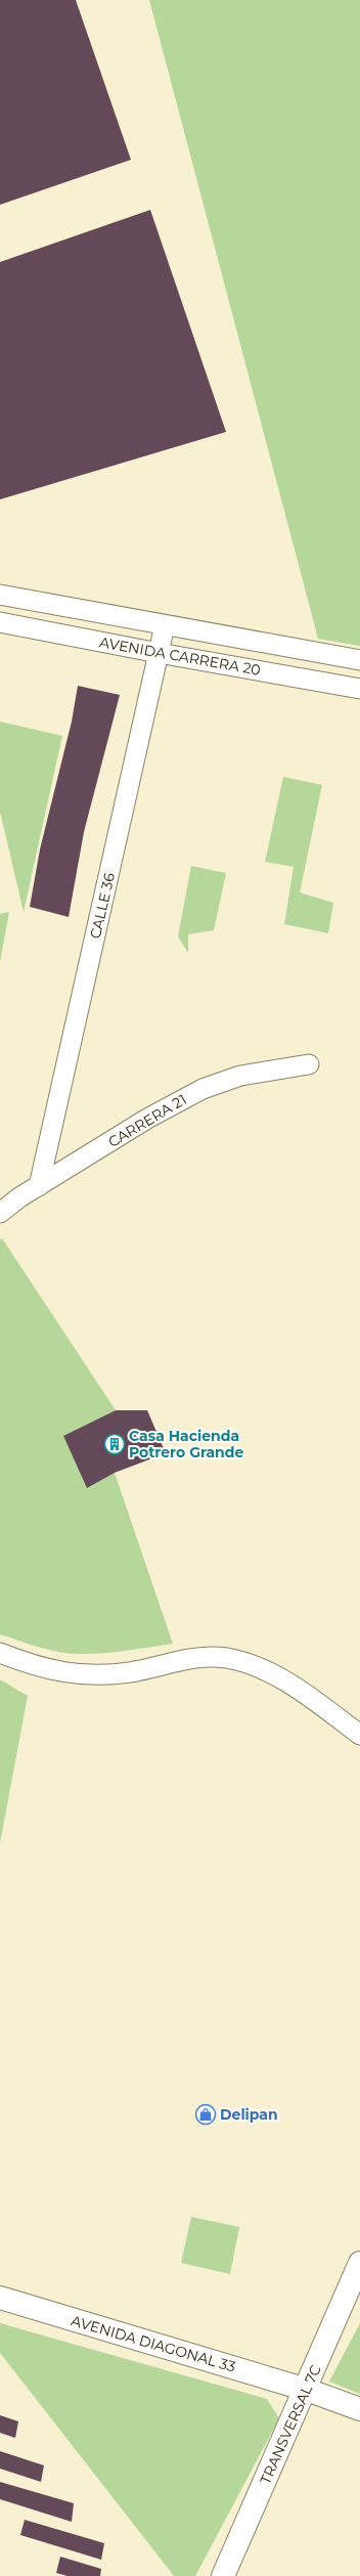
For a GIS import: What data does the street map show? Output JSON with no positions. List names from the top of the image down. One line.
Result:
{"streets":{"main road":["AVENIDA DIAGONAL 33","TRANSVERSAL 7C"],"street":["AVENIDA CARRERA 20","CALLE 36","CARRERA 21"]},"crossings":[["AVENIDA CARRERA 20","CALLE 36"],["CALLE 36","CARRERA 21"],["AVENIDA DIAGONAL 33","TRANSVERSAL 7C"]],"places":{"building":["Casa Hacienda Potrero Grande"],"shop":["Delipan"]}}
